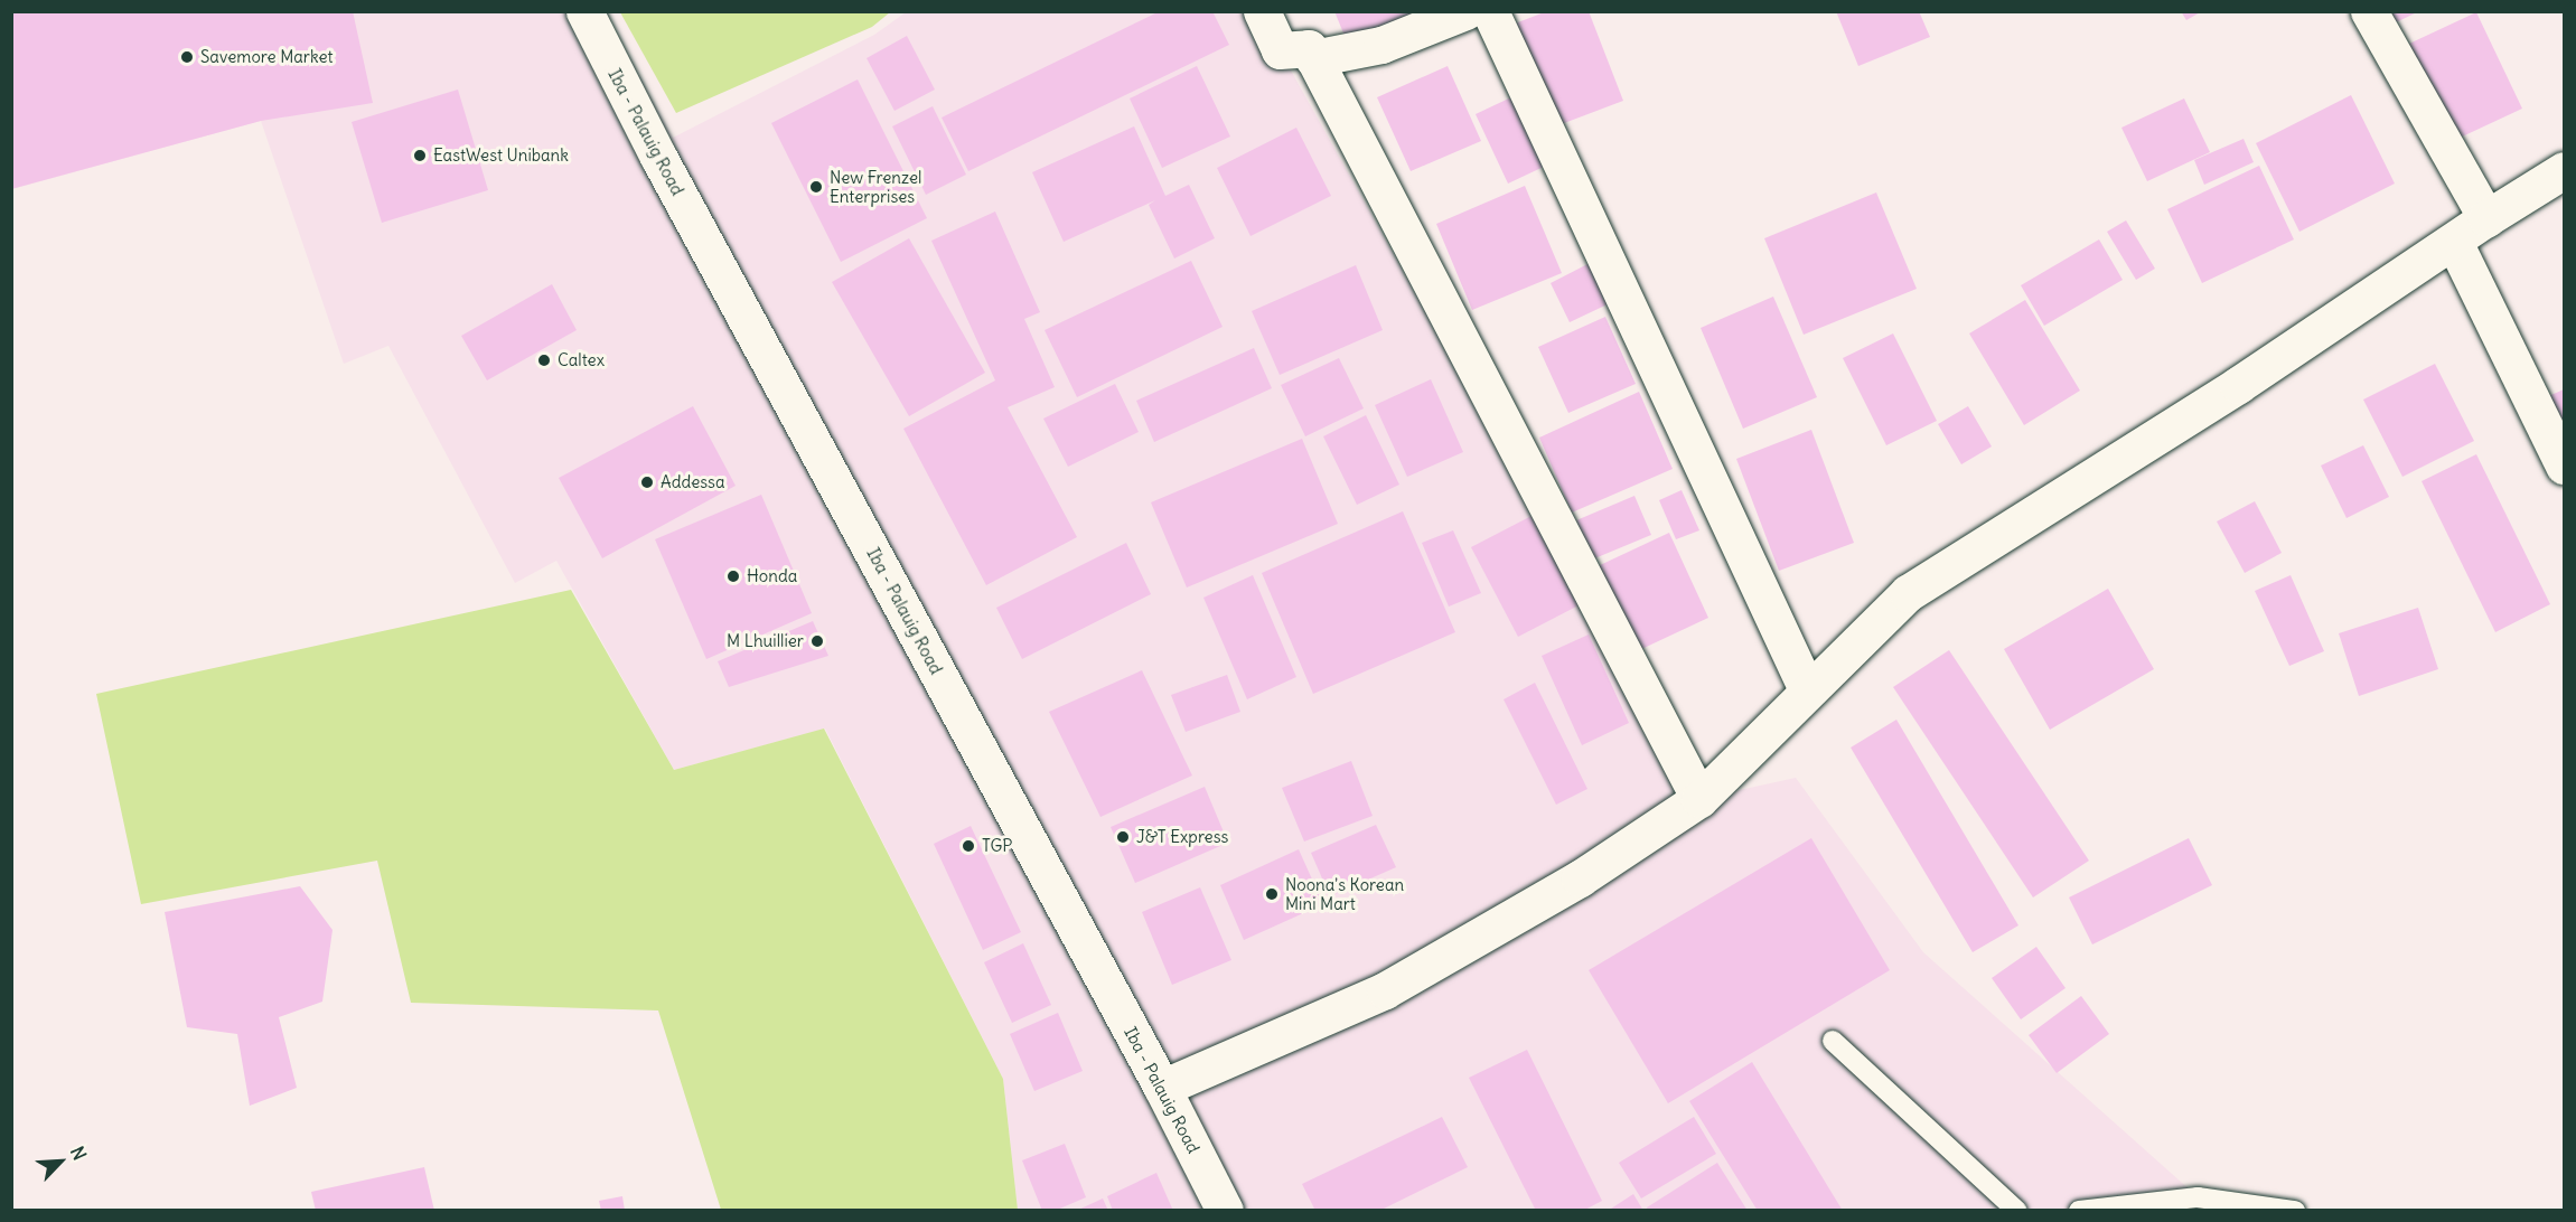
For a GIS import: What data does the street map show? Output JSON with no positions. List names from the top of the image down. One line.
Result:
{"streets":{"street":["Iba - Palauig Road"]},"places":["Savemore Market","EastWest Unibank","New Frenzel Enterprises","Caltex","Addessa","Honda","M Lhuillier","J&T Express","TGP","Noona's Korean Mini Mart"],"north":"top right"}
